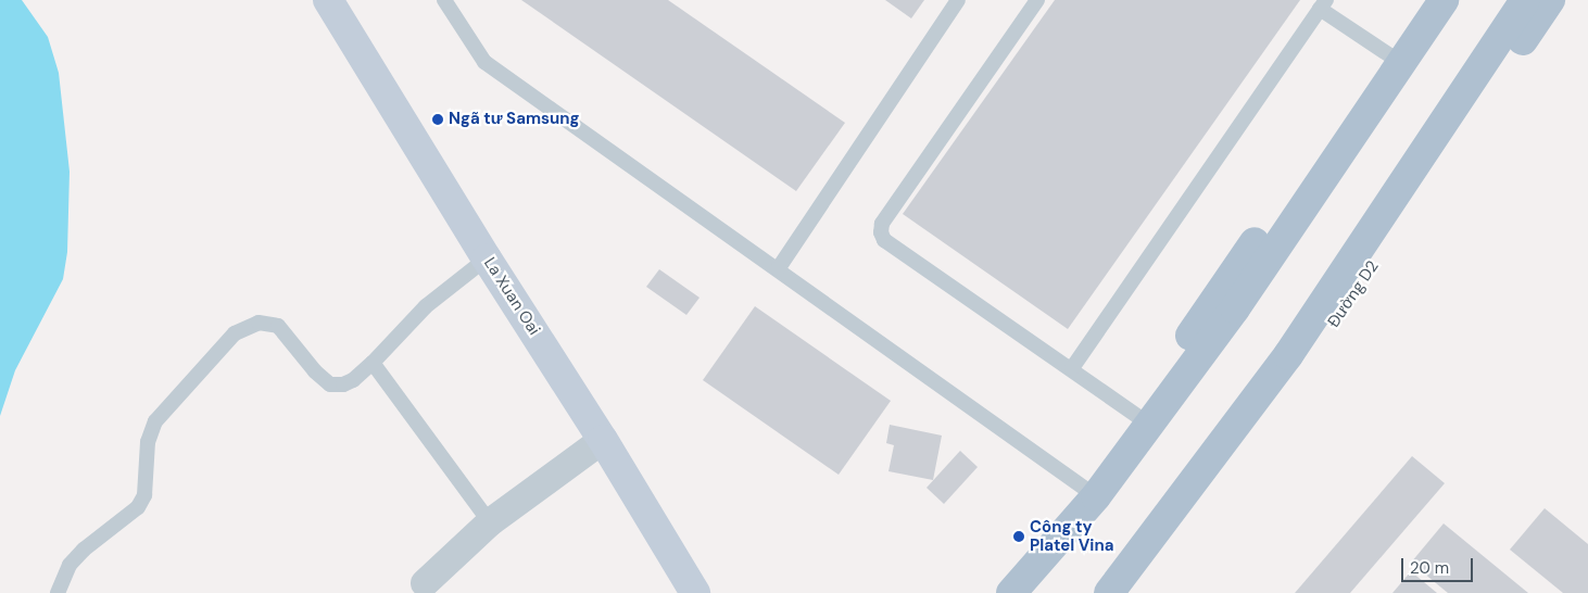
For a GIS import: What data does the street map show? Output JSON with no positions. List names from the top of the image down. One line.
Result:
{"streets":{"main road":["Đường D2","La Xuan Oai"]},"places":["Ngã tư Samsung","Công ty Platel Vina"],"scale_bar":"20 m"}
